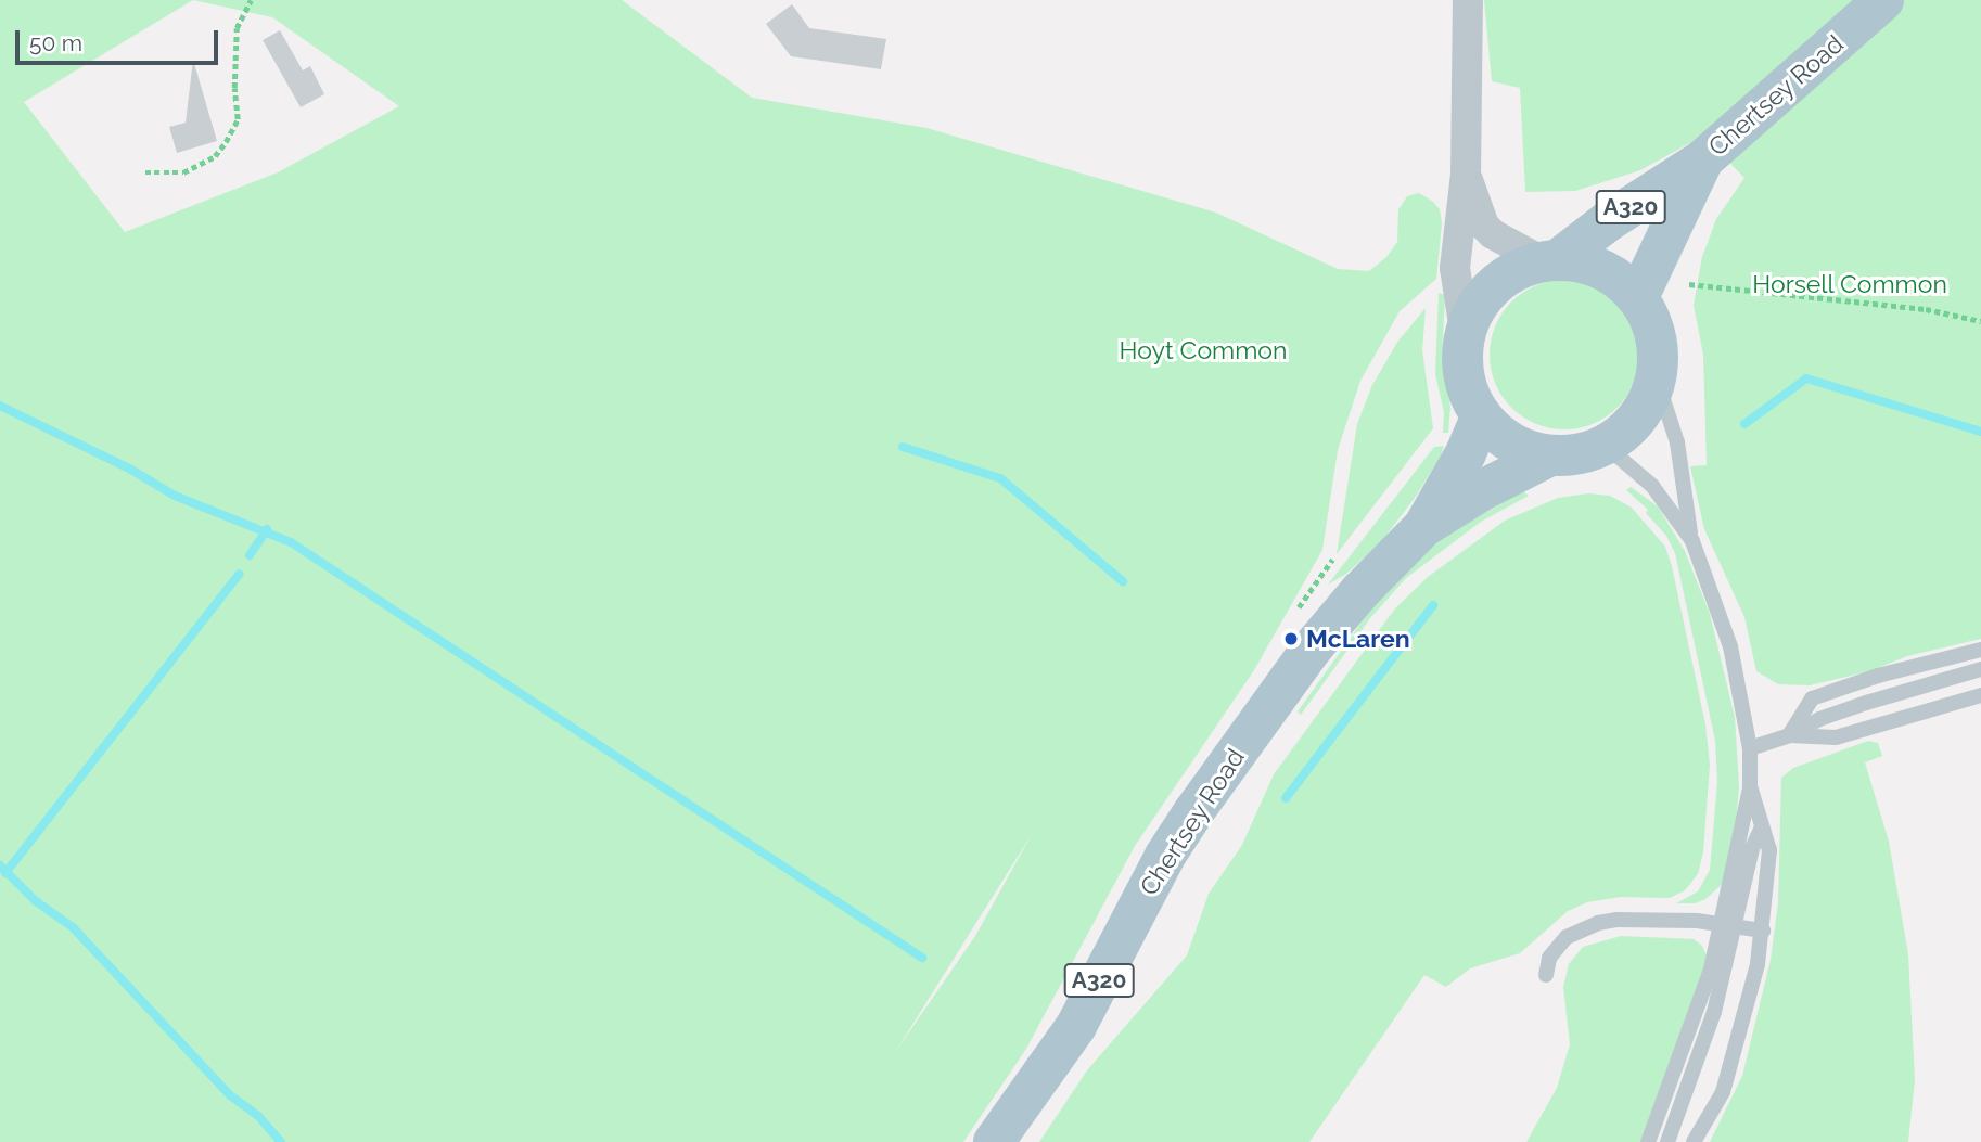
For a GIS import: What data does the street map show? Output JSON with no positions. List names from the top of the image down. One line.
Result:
{"streets":{"main road":["Chertsey Road","A320"]},"parks":["Horsell Common","Hoyt Common"],"places":["McLaren"],"scale_bar":"50 m"}
